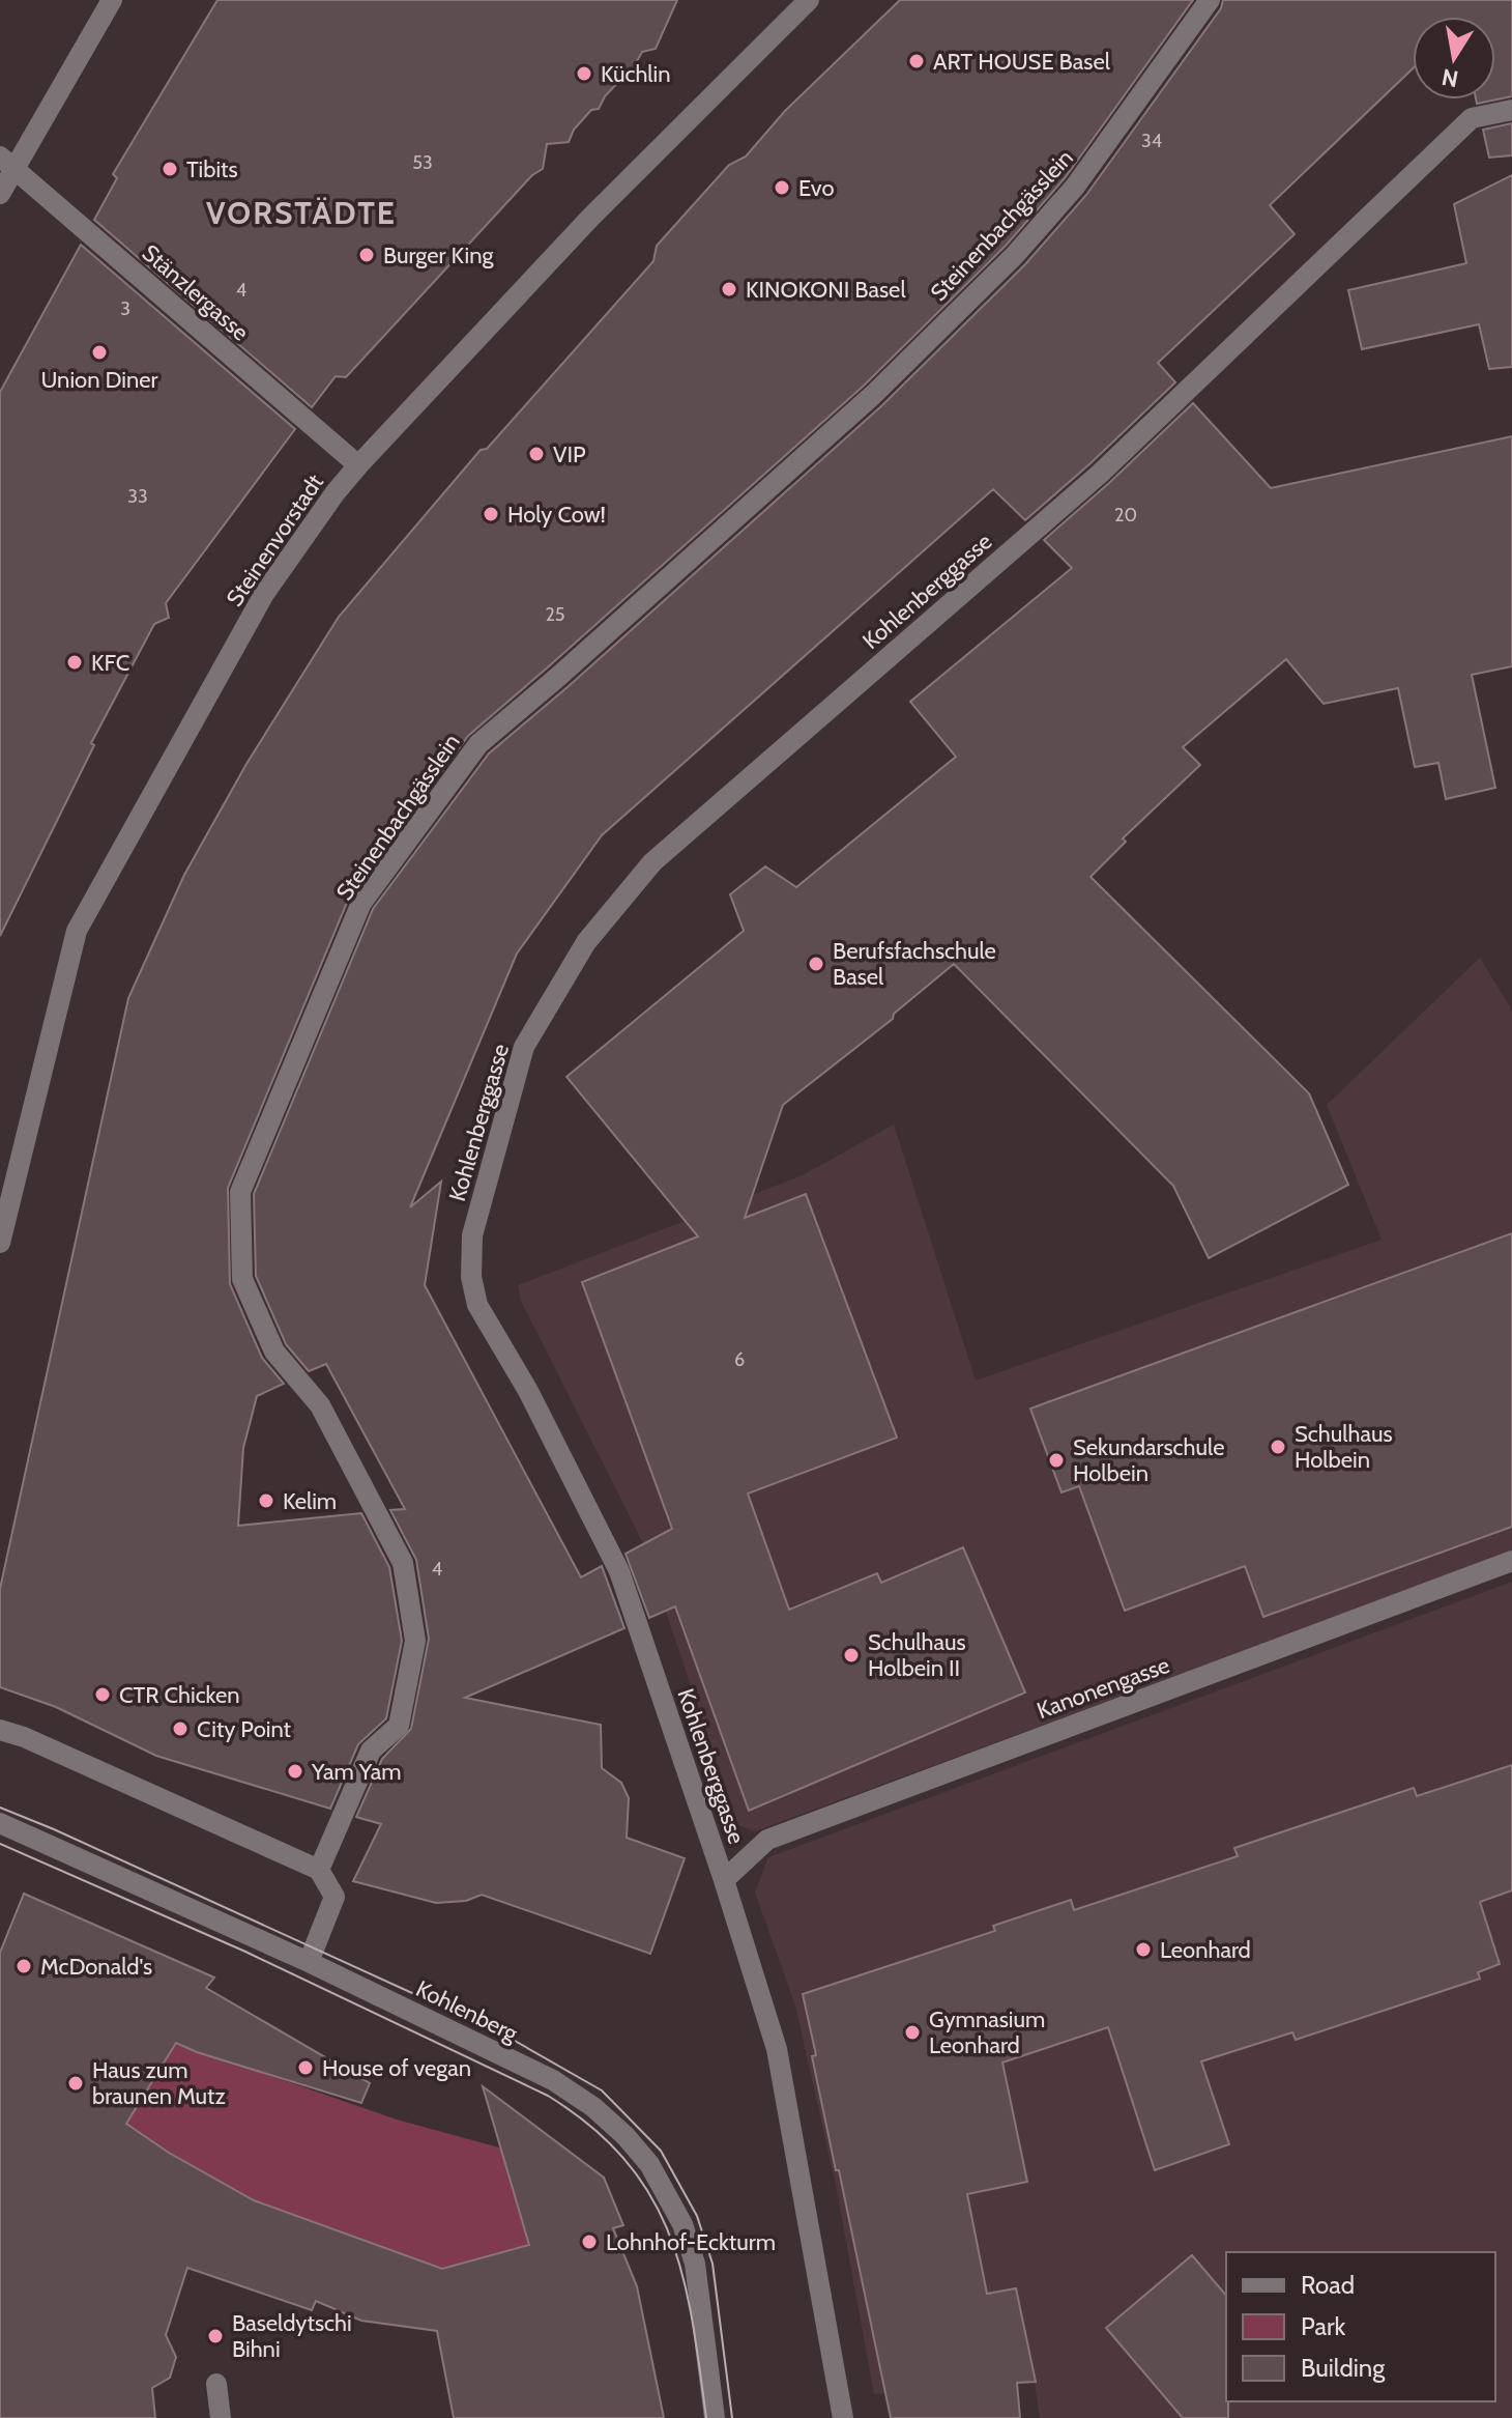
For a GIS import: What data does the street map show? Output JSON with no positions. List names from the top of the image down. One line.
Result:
{"streets":{"street":["Steinenbachgässlein","Stänzlergasse","Steinenvorstadt","Kohlenberggasse","Kanonengasse","Kohlenberg"]},"crossings":[["Stänzlergasse","Steinenvorstadt"],["Kohlenberggasse","Kanonengasse"]],"districts":["VORSTÄDTE"],"places":["ART HOUSE Basel","Küchlin","Tibits","Evo","Burger King","KINOKONI Basel","Union Diner","VIP","Holy Cow!","KFC","Berufsfachschule Basel","Schulhaus Holbein","Sekundarschule Holbein","Kelim","Schulhaus Holbein II","CTR Chicken","City Point","Yam Yam","Leonhard","McDonald's","Gymnasium Leonhard","House of vegan","Haus zum braunen Mutz","Lohnhof-Eckturm","Baseldytschi Bihni"],"house_numbers":["34","53","4","3","33","20","25","6","4"],"legend":["Road","Park","Building"],"north":"bottom"}
